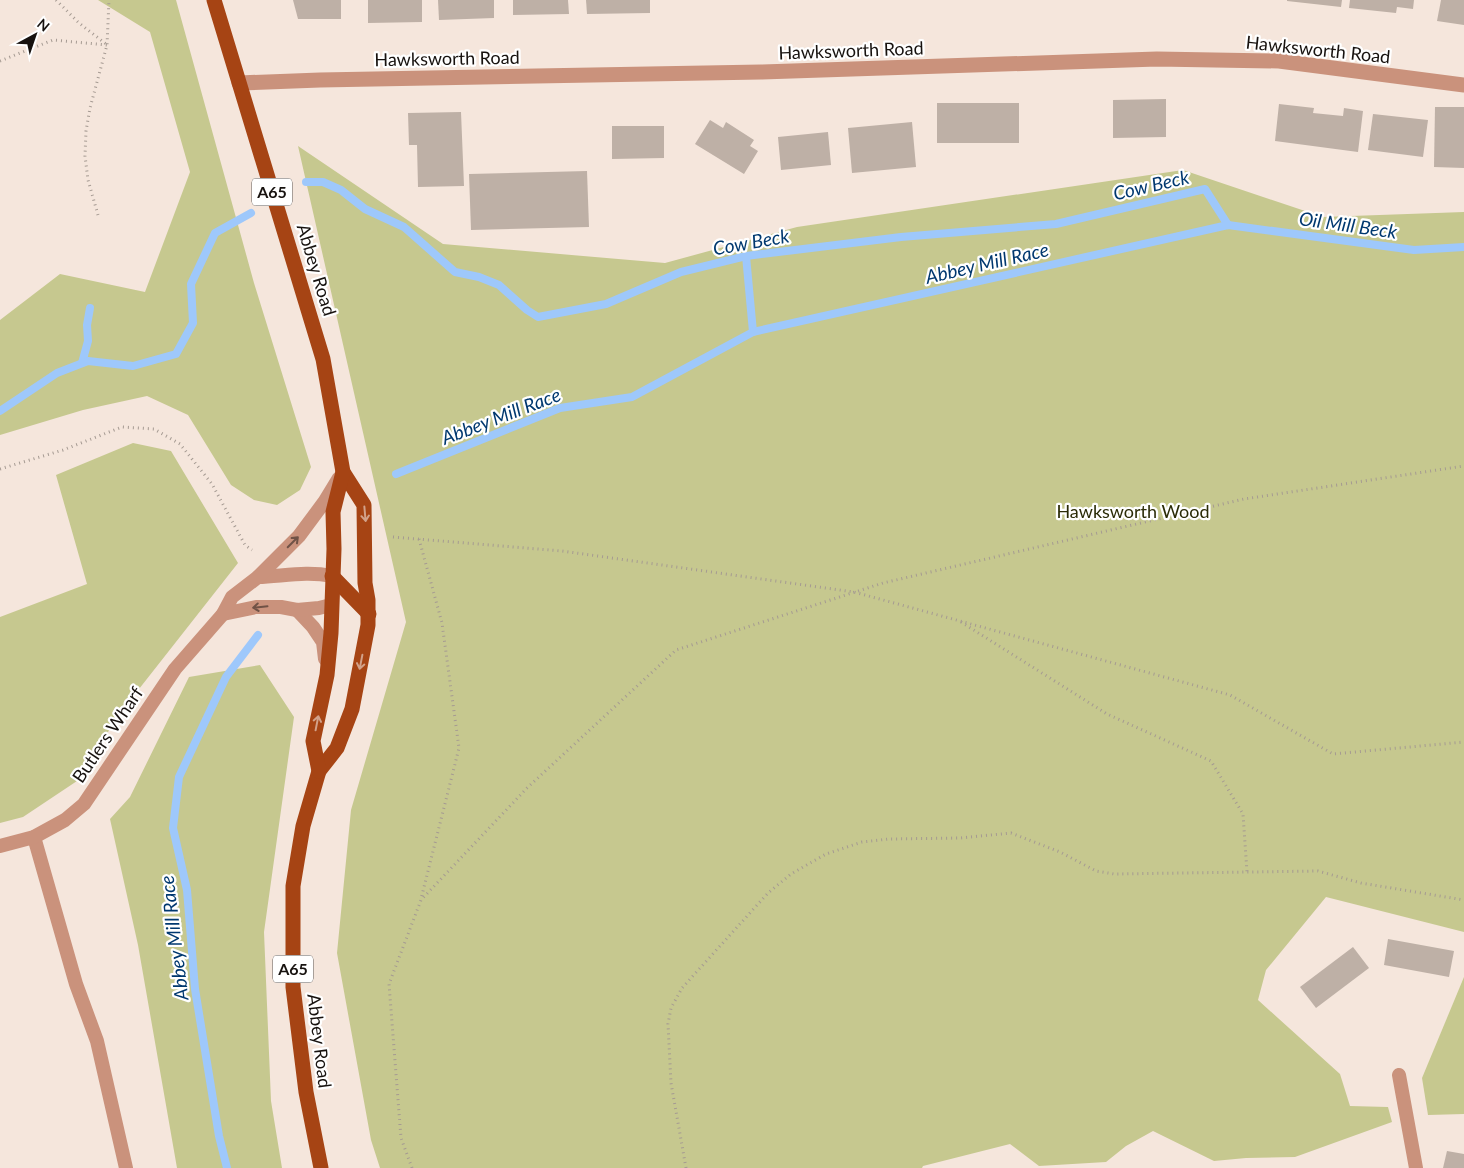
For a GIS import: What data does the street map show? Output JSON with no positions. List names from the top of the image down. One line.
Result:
{"streets":{"main road":["A65","Abbey Road"],"street":["Hawksworth Road"],"lane":["Butlers Wharf"]},"crossings":[["Hawksworth Road","A65"],["Hawksworth Road","Abbey Road"],["A65","Abbey Road"],["Abbey Road","Butlers Wharf"]],"water":["Cow Beck","Oil Mill Beck","Abbey Mill Race"],"parks":["Hawksworth Wood"],"north":"top right"}
